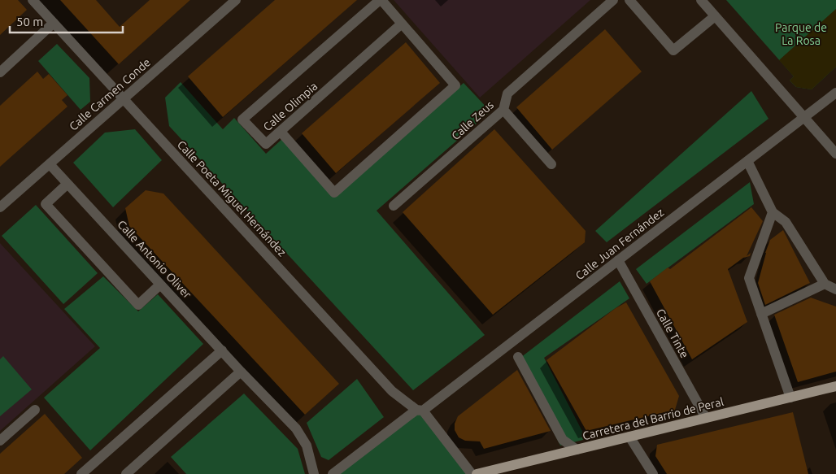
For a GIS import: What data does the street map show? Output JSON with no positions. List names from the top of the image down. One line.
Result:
{"streets":{"main road":["Carretera del Barrio de Peral"],"street":["Calle Carmen Conde","Calle Olimpia","Calle Zeus","Calle Poeta Miguel Hernández","Calle Juan Fernández","Calle Antonio Oliver","Calle Tinte"]},"crossings":[["Calle Carmen Conde","Calle Poeta Miguel Hernández"],["Calle Carmen Conde","Calle Antonio Oliver"],["Calle Poeta Miguel Hernández","Calle Juan Fernández"],["Calle Juan Fernández","Calle Tinte"],["Calle Tinte","Carretera del Barrio de Peral"]],"parks":["Parque de La Rosa"],"scale_bar":"50 m"}
